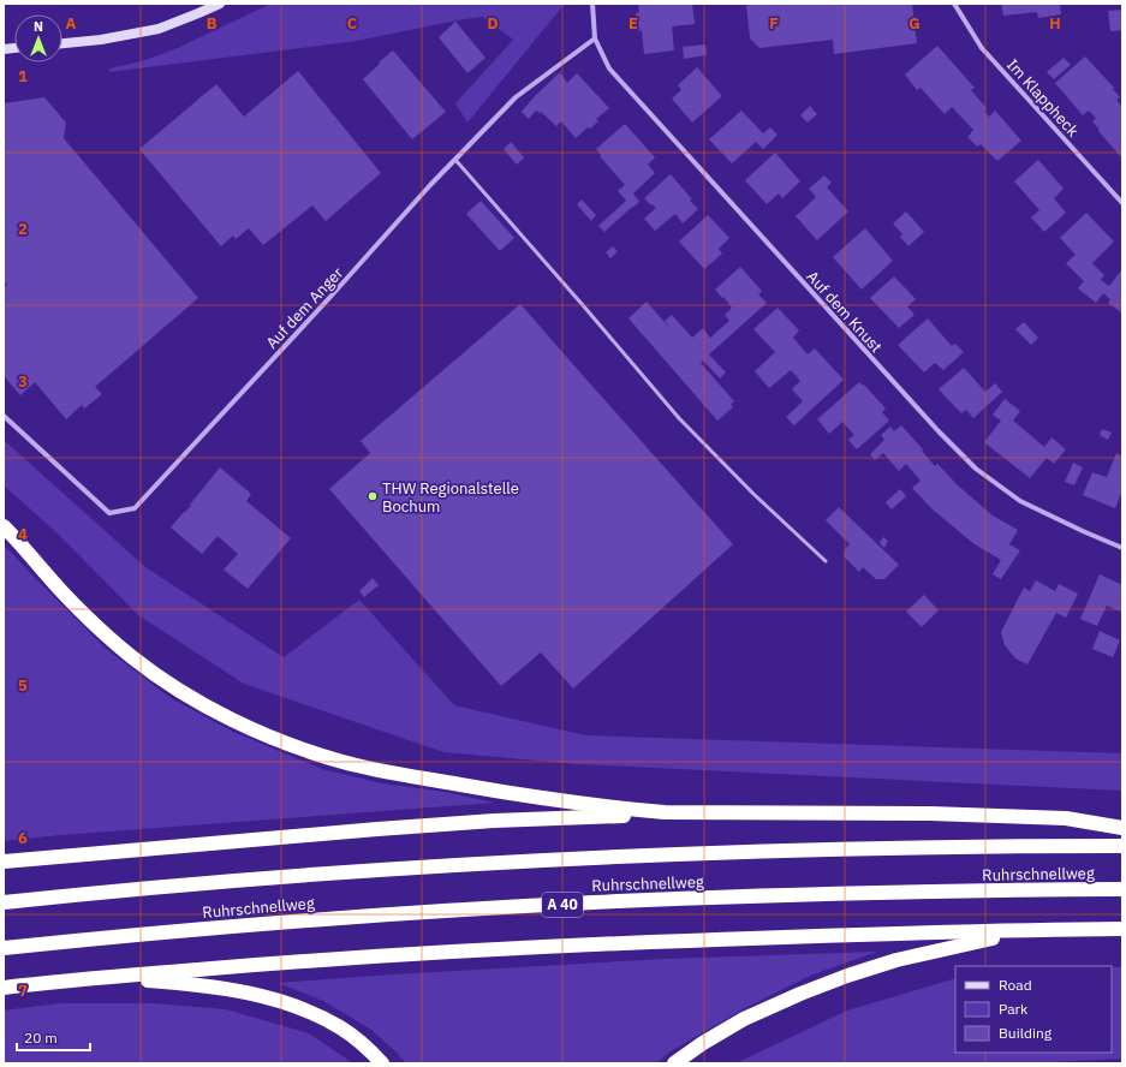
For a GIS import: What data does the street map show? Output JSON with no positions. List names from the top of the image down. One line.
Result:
{"streets":{"highway":["Ruhrschnellweg","A 40"],"street":["Im Klappheck","Auf dem Anger","Auf dem Knust"]},"crossings":[["Auf dem Anger","Auf dem Knust"]],"places":["THW Regionalstelle Bochum"],"legend":["Road","Park","Building"],"scale_bar":"20 m","north":"top","grid":{"columns":["A","B","C","D","E","F","G","H"],"rows":["1","2","3","4","5","6","7"]}}
